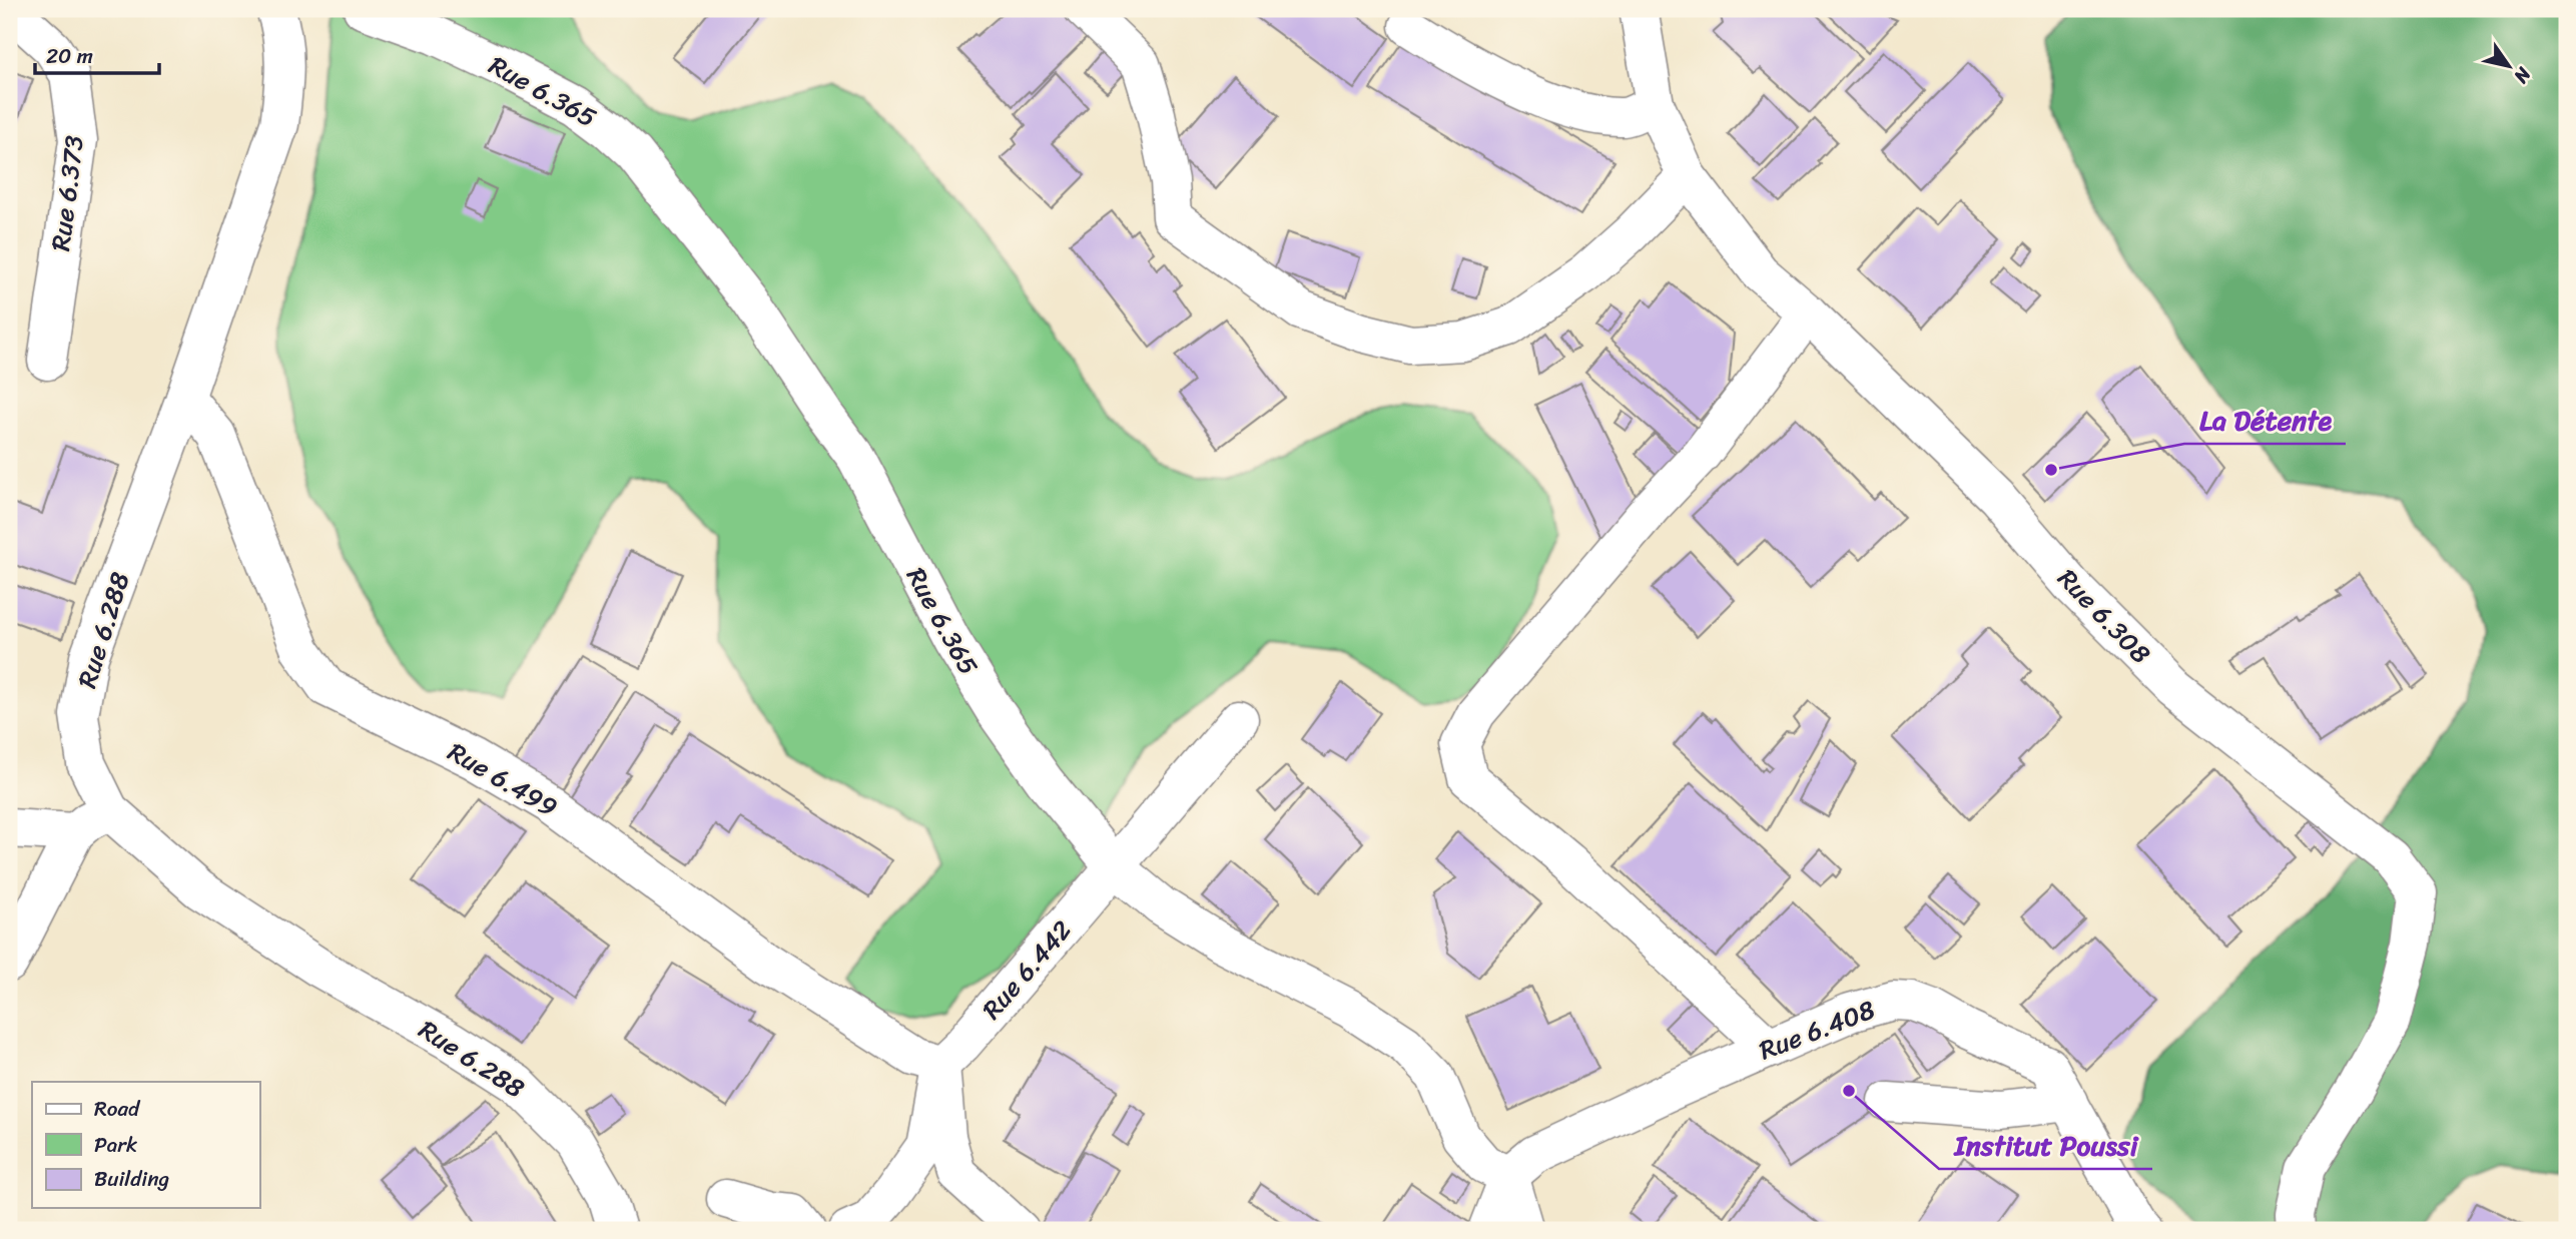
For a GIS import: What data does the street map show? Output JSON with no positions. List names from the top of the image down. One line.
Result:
{"streets":{"street":["Rue 6.365","Rue 6.373","Rue 6.308","Rue 6.288","Rue 6.499","Rue 6.442","Rue 6.408"]},"crossings":[["Rue 6.365","Rue 6.442"],["Rue 6.365","Rue 6.408"],["Rue 6.288","Rue 6.499"],["Rue 6.499","Rue 6.442"]],"places":["La Détente","Institut Poussi"],"legend":["Road","Park","Building"],"scale_bar":"20 m","north":"bottom right"}
